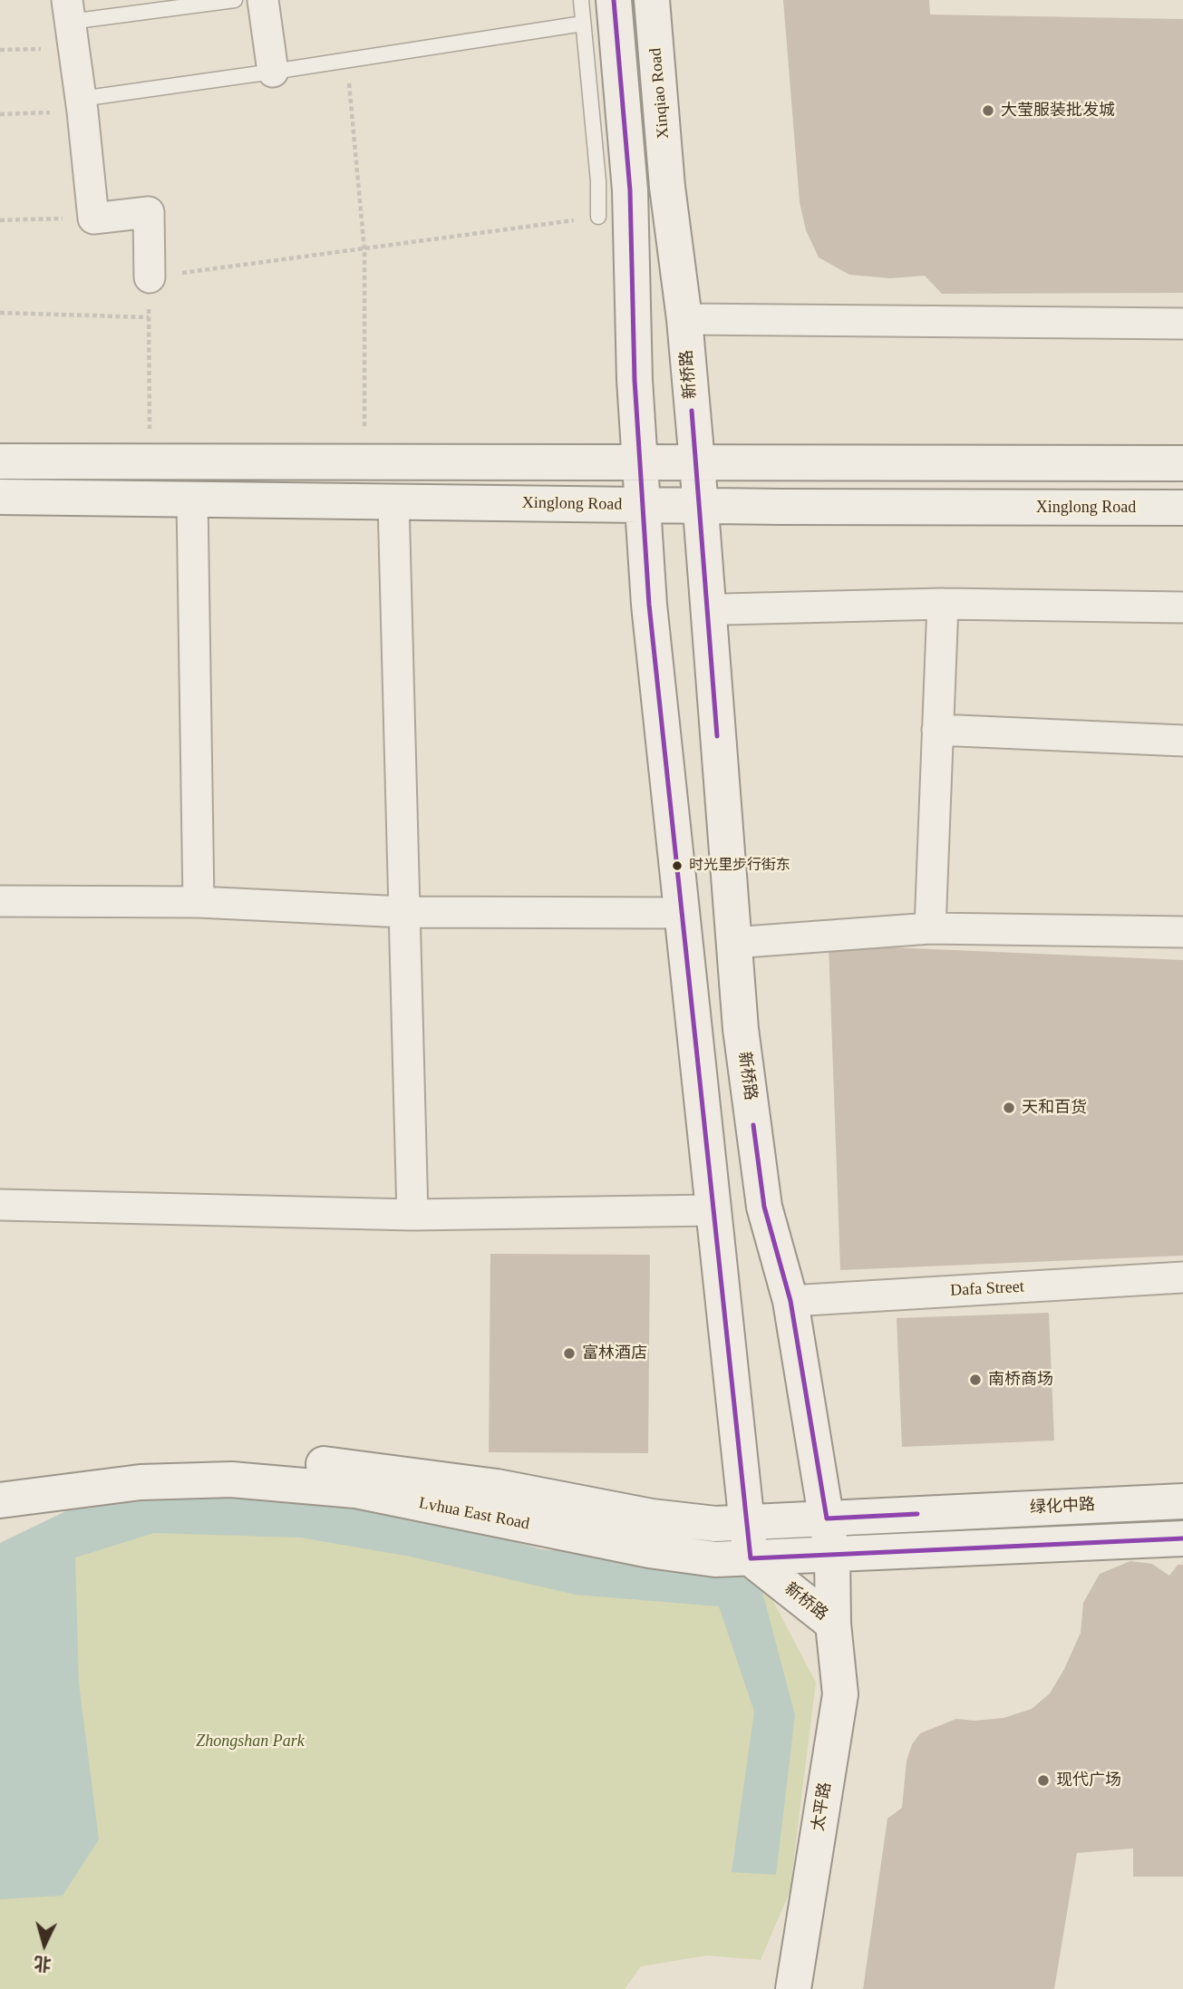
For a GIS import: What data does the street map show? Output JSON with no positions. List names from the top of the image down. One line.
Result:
{"streets":{"main road":["Xinqiao Road","新桥路","Xinglong Road","绿化中路","Lvhua East Road","太平路"],"street":["Dafa Street"]},"crossings":[["Xinqiao Road","新桥路"],["新桥路","Xinglong Road"],["新桥路","Dafa Street"],["新桥路","Lvhua East Road"],["新桥路","太平路"],["绿化中路","Lvhua East Road"]],"parks":["Zhongshan Park"],"places":["大莹服装批发城","时光里步行街东","天和百货","富林酒店","南桥商场","现代广场"],"north":"bottom"}
